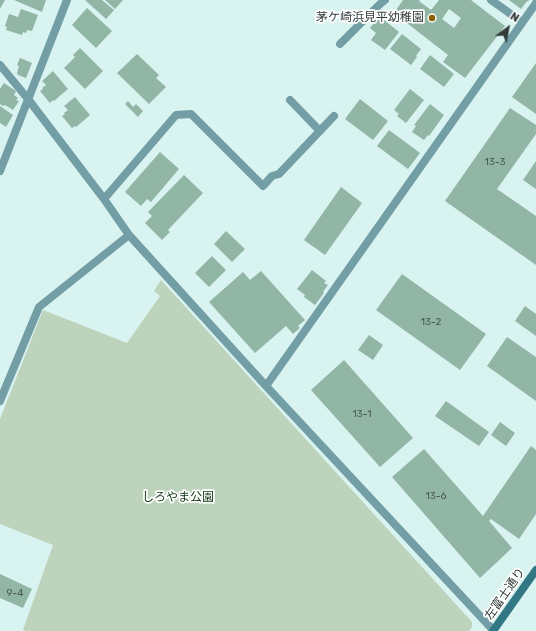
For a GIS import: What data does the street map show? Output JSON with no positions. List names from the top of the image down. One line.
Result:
{"streets":{"street":["左富士通り"]},"parks":["しろやま公園"],"places":["茅ケ崎浜見平幼稚園"],"house_numbers":["13-3","13-2","13-1","13-6","9-4"],"north":"top right"}
